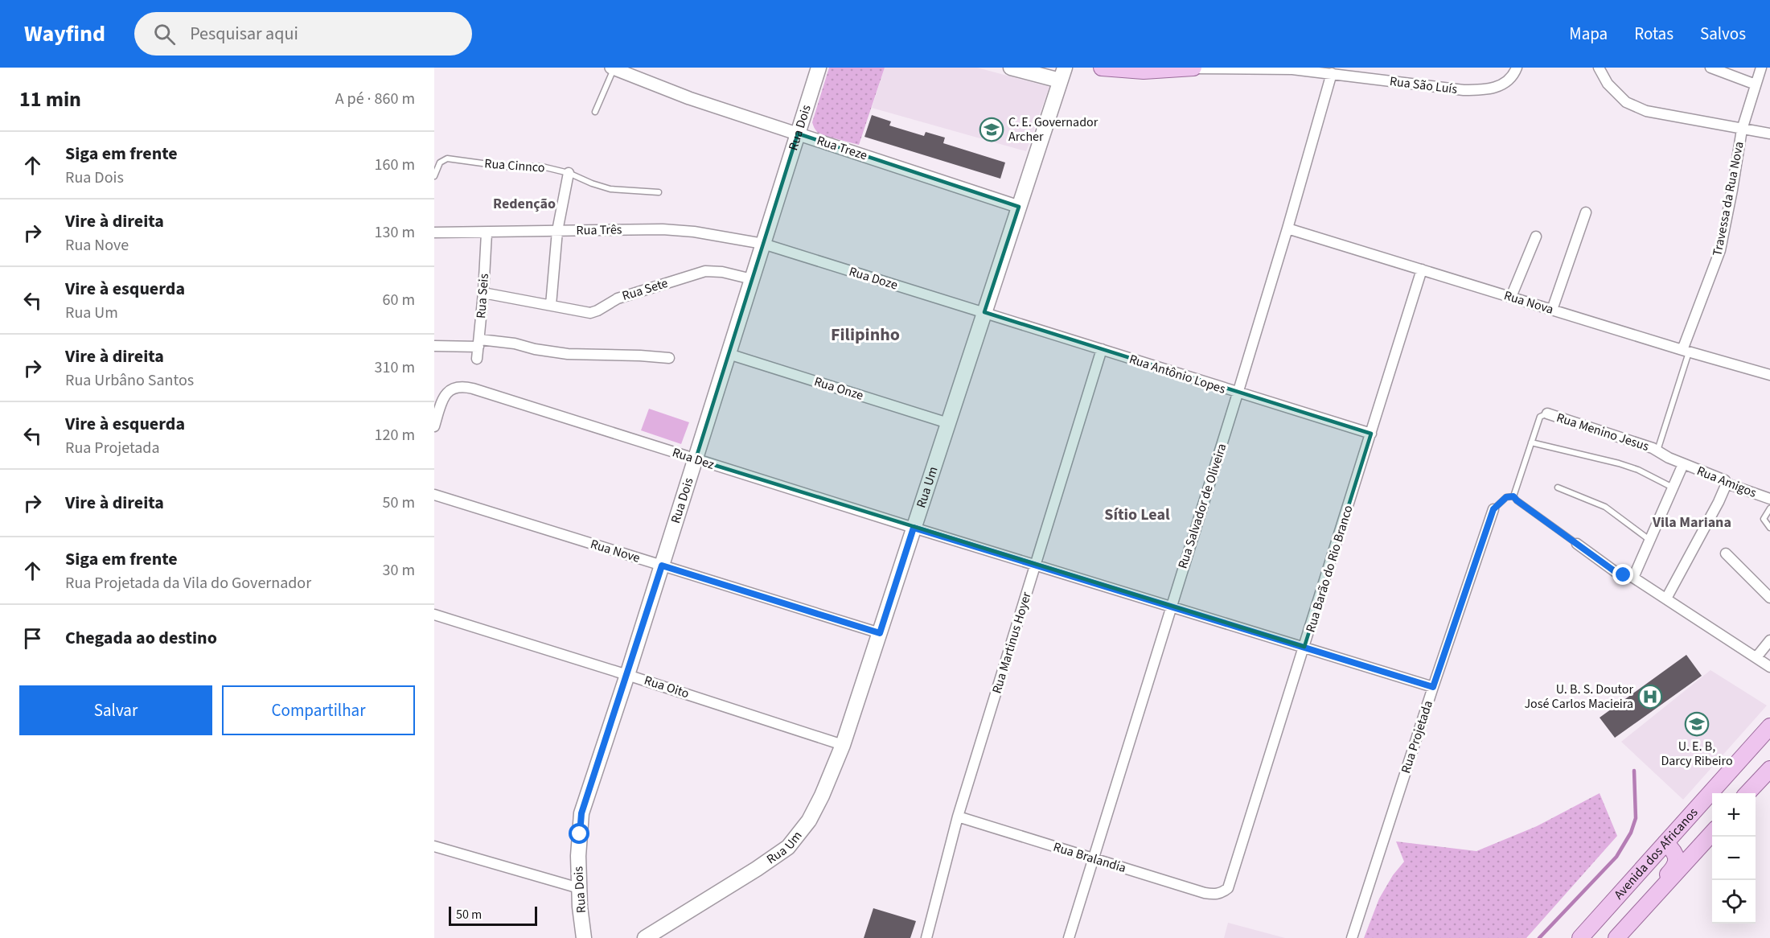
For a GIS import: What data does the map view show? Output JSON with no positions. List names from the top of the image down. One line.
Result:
{"streets":{"main road":["Rua Dois","Rua Um","Avenida dos Africanos"],"street":["Rua São Luís","Rua Treze","Travessa da Rua Nova","Rua Três","Rua Doze","Rua Sete","Rua Seis","Rua Nova","Rua Antônio Lopes","Rua Onze","Rua Menino Jesus","Rua Dez","Rua Amigos","Rua Salvador de Oliveira","Rua Nove","Rua Barão do Rio Branco","Rua Martinus Hoyer","Rua Oito","Rua Projetada","Rua Bralandia"],"lane":["Rua Cinnco"]},"crossings":[["Rua São Luís","Rua Salvador de Oliveira"],["Rua Dois","Rua Treze"],["Rua Dois","Rua Três"],["Rua Dois","Rua Doze"],["Rua Dois","Rua Sete"],["Rua Dois","Rua Onze"],["Rua Dois","Rua Dez"],["Rua Dois","Rua Nove"],["Rua Dois","Rua Oito"],["Rua Treze","Rua Um"],["Travessa da Rua Nova","Rua Nova"],["Rua Três","Rua Doze"],["Rua Três","Rua Seis"],["Rua Doze","Rua Antônio Lopes"],["Rua Doze","Rua Um"],["Rua Sete","Rua Seis"],["Rua Nova","Rua Salvador de Oliveira"],["Rua Nova","Rua Barão do Rio Branco"],["Rua Antônio Lopes","Rua Um"],["Rua Antônio Lopes","Rua Salvador de Oliveira"],["Rua Antônio Lopes","Rua Barão do Rio Branco"],["Rua Antônio Lopes","Rua Martinus Hoyer"],["Rua Onze","Rua Um"],["Rua Menino Jesus","Rua Amigos"],["Rua Dez","Rua Um"],["Rua Dez","Rua Salvador de Oliveira"],["Rua Dez","Rua Barão do Rio Branco"],["Rua Dez","Rua Martinus Hoyer"],["Rua Dez","Rua Projetada"],["Rua Um","Rua Nove"],["Rua Um","Rua Oito"],["Rua Salvador de Oliveira","Rua Bralandia"],["Rua Barão do Rio Branco","Rua Bralandia"],["Rua Martinus Hoyer","Rua Bralandia"]],"districts":["Redenção","Filipinho","Sítio Leal","Vila Mariana"],"places":{"school or university":["C. E. Governador Archer","U. E. B, Darcy Ribeiro"],"hospital":["U. B. S. Doutor José Carlos Macieira"]},"scale_bar":"50 m","page":{"header":"Wayfind","search":"Pesquisar aqui","nav":["Mapa","Rotas","Salvos"],"heading":["11 min","A pé · 860 m"],"list":[["Siga em frente","Rua Dois","160 m"],["Vire à direita","Rua Nove","130 m"],["Vire à esquerda","Rua Um","60 m"],["Vire à direita","Rua Urbâno Santos","310 m"],["Vire à esquerda","Rua Projetada","120 m"],["Vire à direita","50 m"],["Siga em frente","Rua Projetada da Vila do Governador","30 m"],"Chegada ao destino"],"buttons":["Salvar","Compartilhar"],"map_buttons":["+","−"],"scale":"50 m"}}
